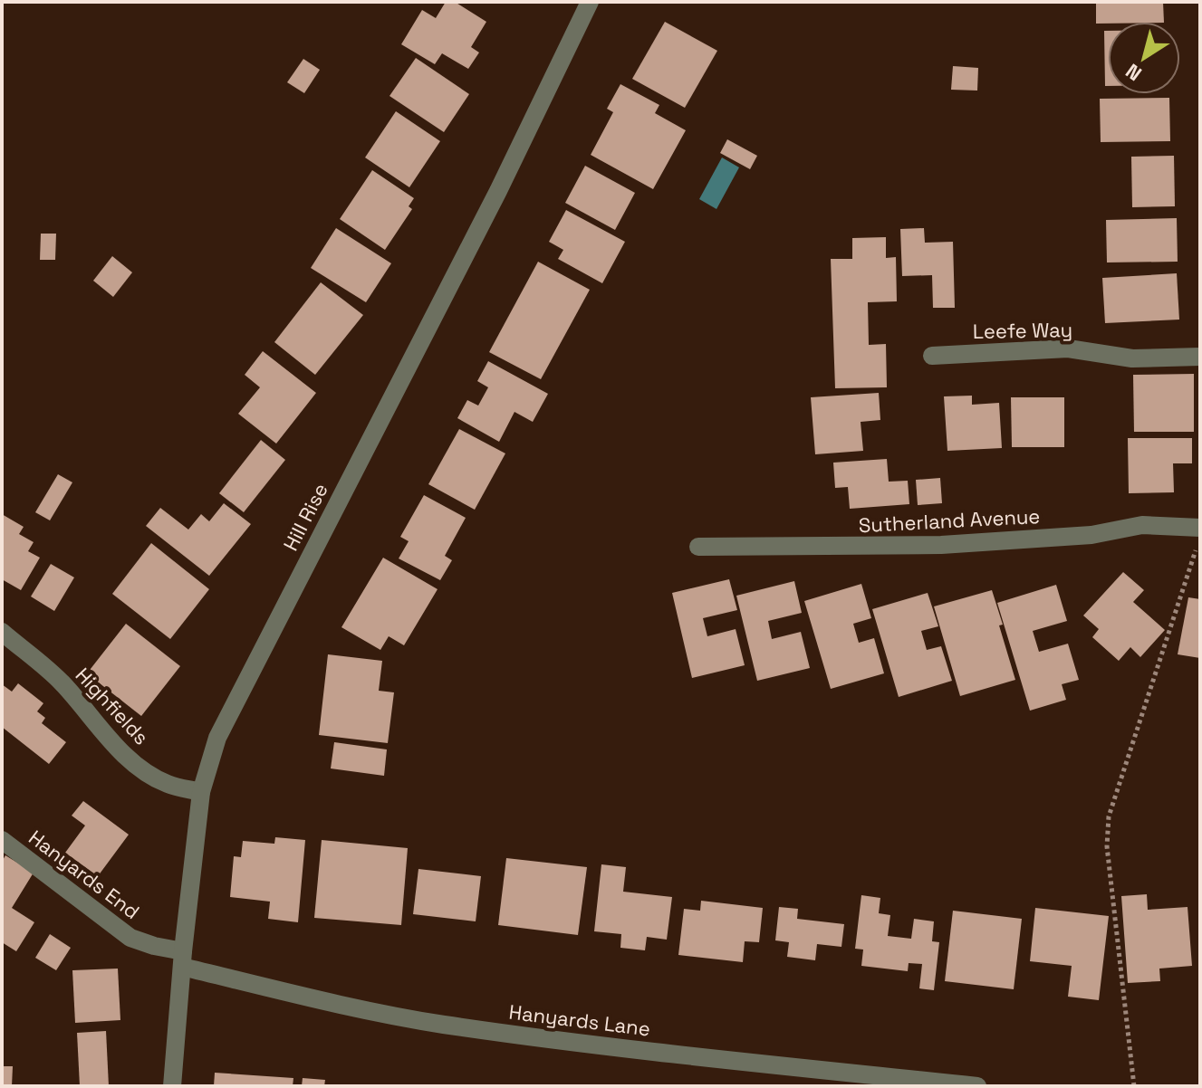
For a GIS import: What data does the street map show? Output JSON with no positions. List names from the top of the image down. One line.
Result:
{"streets":{"street":["Leefe Way","Hill Rise","Sutherland Avenue","Highfields","Hanyards End","Hanyards Lane"]},"crossings":[["Hill Rise","Highfields"],["Hill Rise","Hanyards End"],["Hill Rise","Hanyards Lane"],["Hanyards End","Hanyards Lane"]],"north":"bottom left"}
